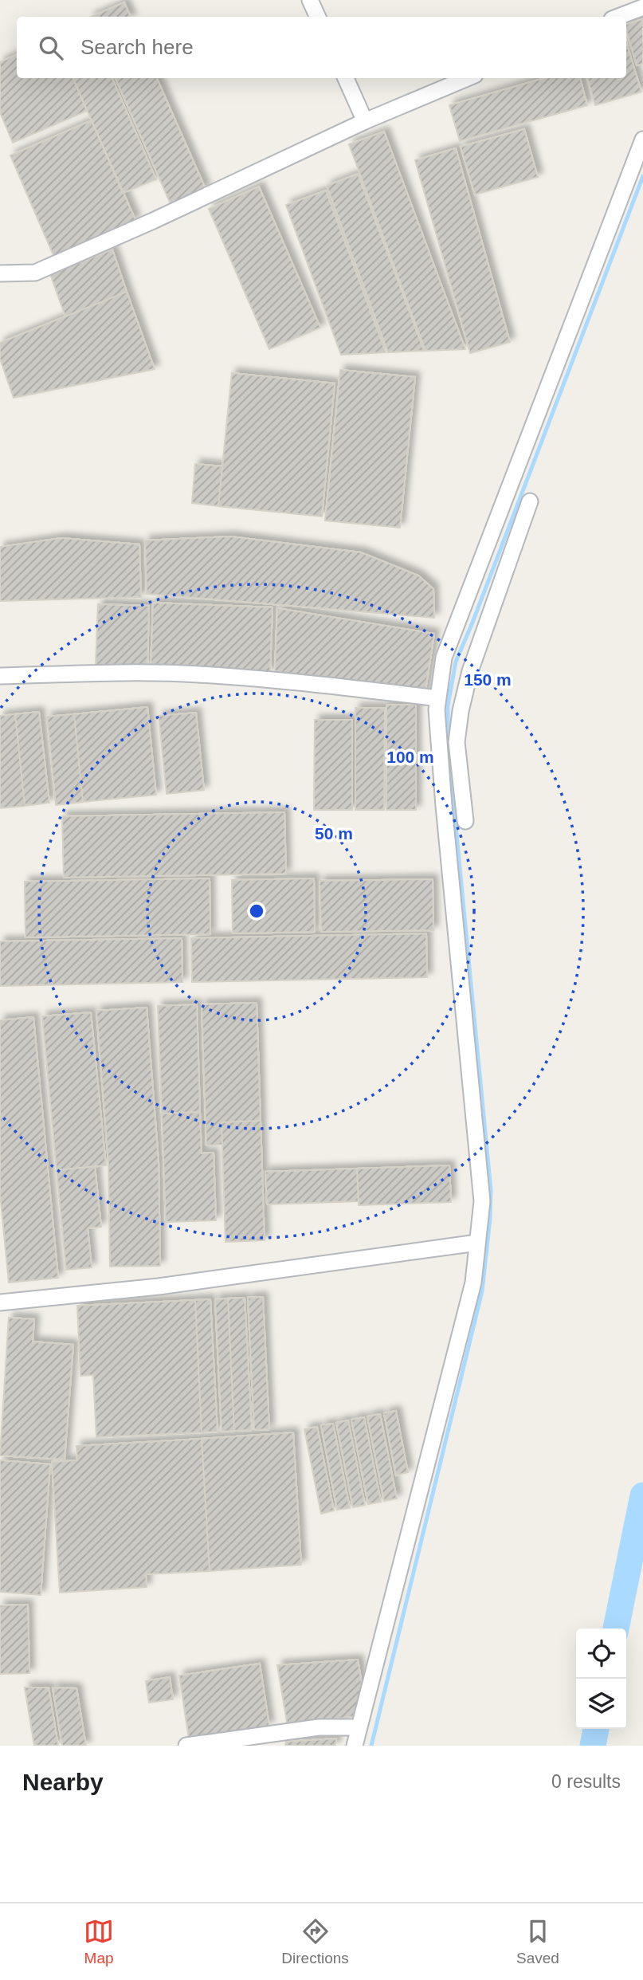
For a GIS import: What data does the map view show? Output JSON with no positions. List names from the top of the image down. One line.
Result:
{"page":{"search":"Search here","heading":["Nearby","0 results"],"nav":["Map","Directions","Saved"]},"rings":["150 m","100 m","50 m"]}
